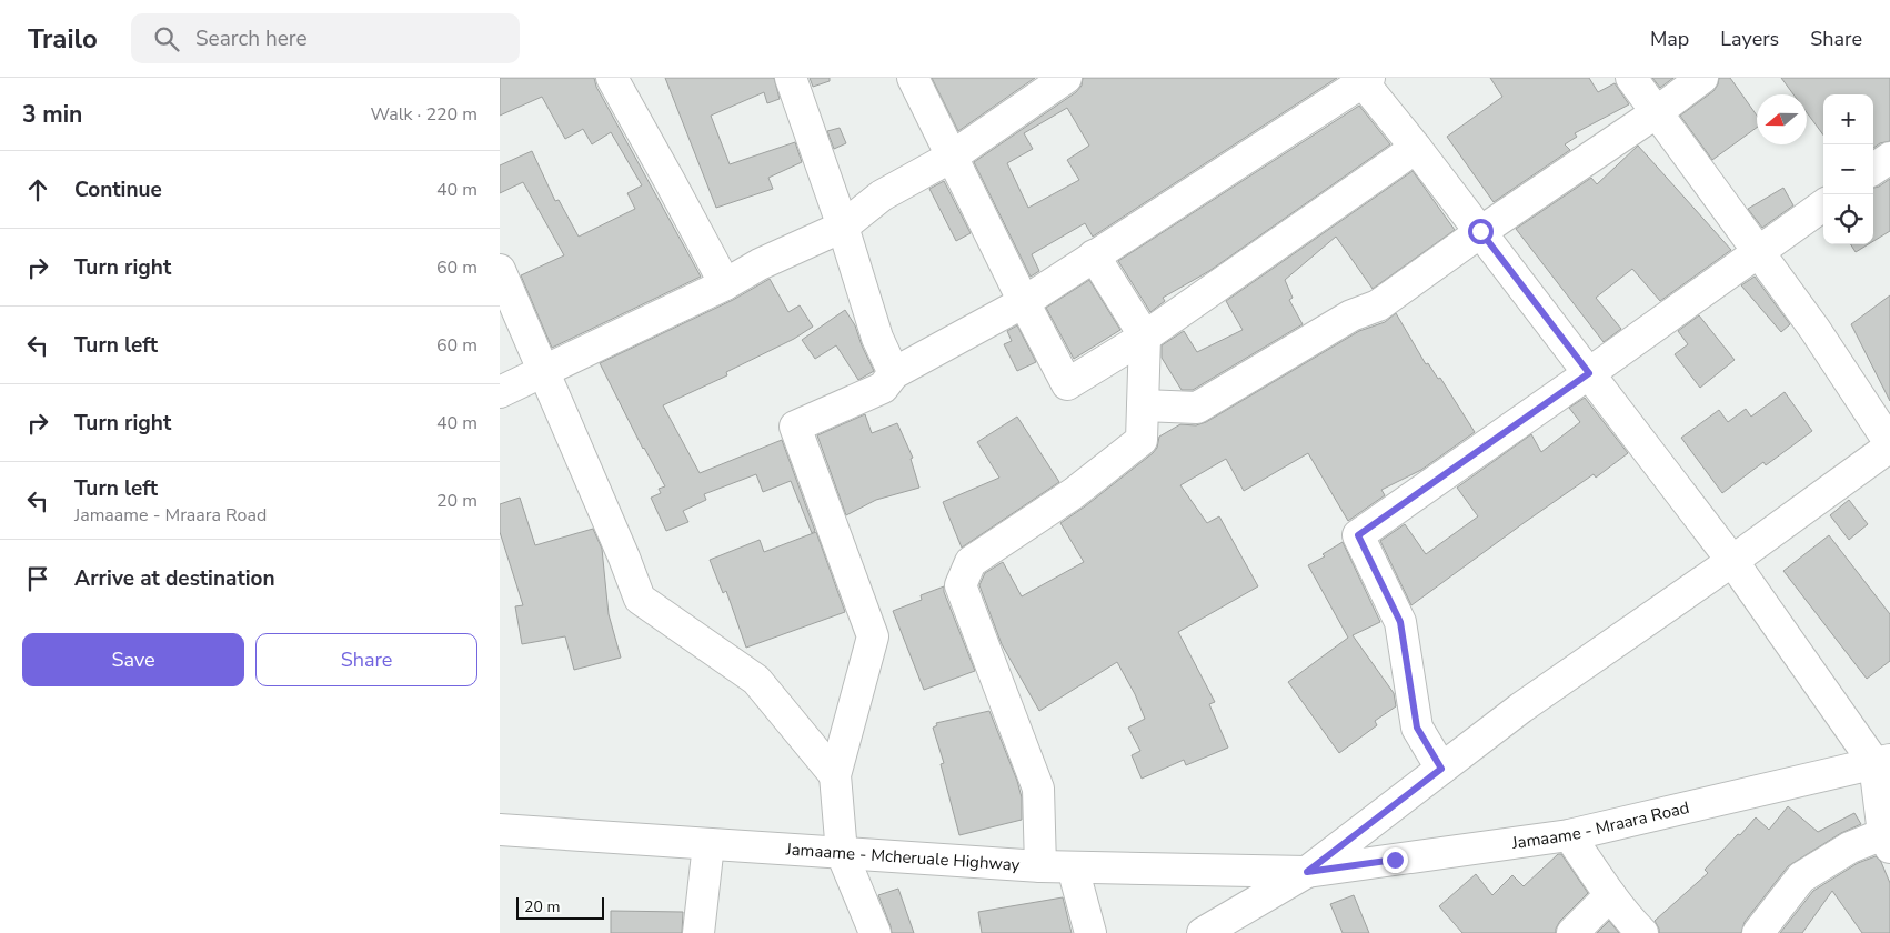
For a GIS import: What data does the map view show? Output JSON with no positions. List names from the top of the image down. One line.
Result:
{"streets":{"street":["Jamaame - Mraara Road","Jamaame - Mcheruale Highway"]},"crossings":[["Jamaame - Mraara Road","Jamaame - Mcheruale Highway"]],"scale_bar":"20 m","north":"left","page":{"header":"Trailo","search":"Search here","nav":["Map","Layers","Share"],"heading":["3 min","Walk · 220 m"],"map_buttons":["+","−"],"list":[["Continue","40 m"],["Turn right","60 m"],["Turn left","60 m"],["Turn right","40 m"],["Turn left","Jamaame - Mraara Road","20 m"],"Arrive at destination"],"buttons":["Save","Share"],"scale":"20 m"}}
